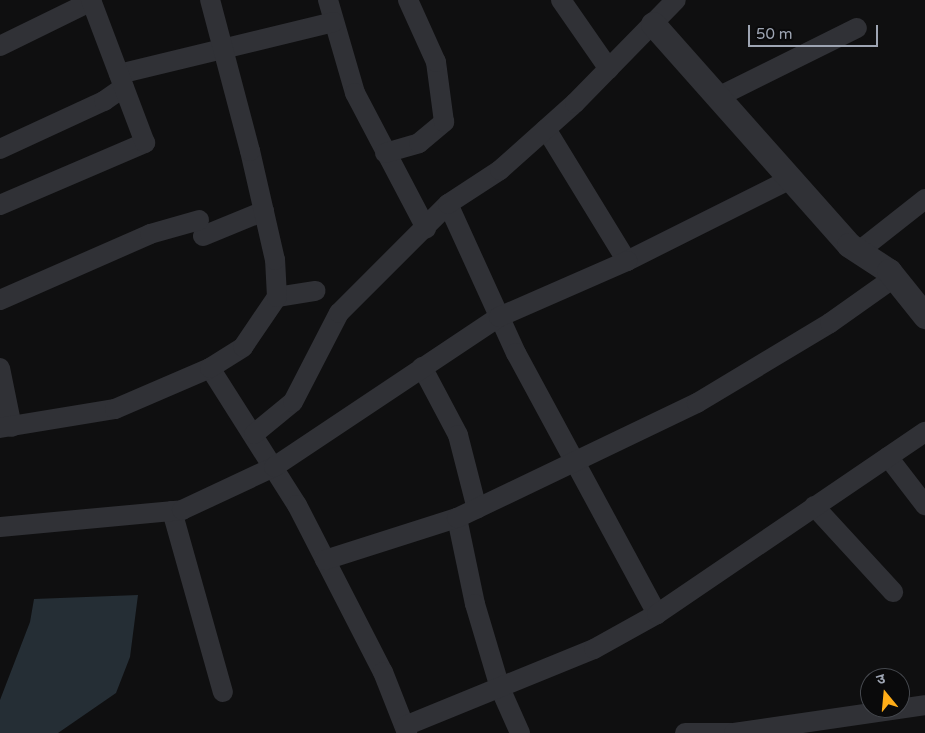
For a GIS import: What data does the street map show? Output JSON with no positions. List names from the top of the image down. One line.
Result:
{"scale_bar":"50 m","north":"top"}
